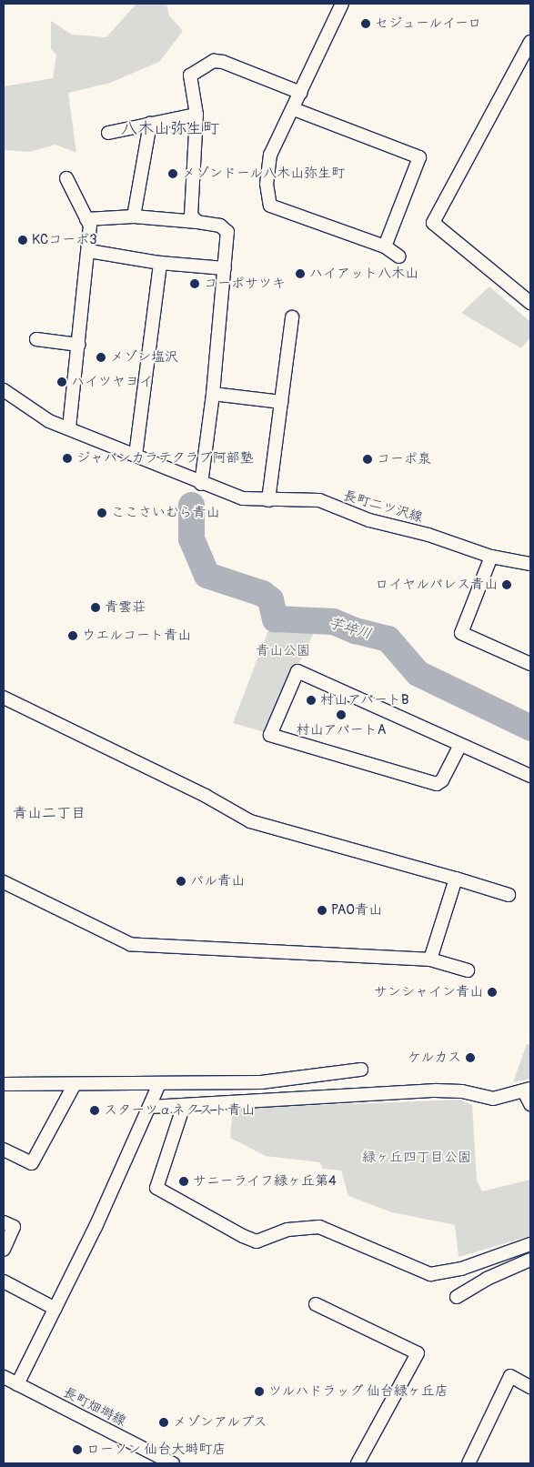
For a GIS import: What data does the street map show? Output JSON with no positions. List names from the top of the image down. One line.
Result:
{"streets":{"street":["長町二ツ沢線","長町畑塒線"]},"districts":["八木山弥生町","青山二丁目"],"water":["芋埣川"],"parks":["青山公園","緑ヶ丘四丁目公園"],"places":["セジュールイーロ","メゾンドール八木山弥生町","KCコーポ3","ハイアット八木山","コーポサツキ","メゾン塩沢","ハイツヤヨイ","ジャパンカラテクラブ阿部塾","コーポ泉","ここさいむら青山","ロイヤルパレス青山","青雲荘","ウエルコート青山","村山アパートB","村山アパートA","パル青山","PAO青山","サンシャイン青山","ケルカス","スターツαネクスト青山","サニーライフ緑ヶ丘第4","ツルハドラッグ 仙台緑ヶ丘店","メゾンアルプス","ローソン 仙台大塒町店"]}
